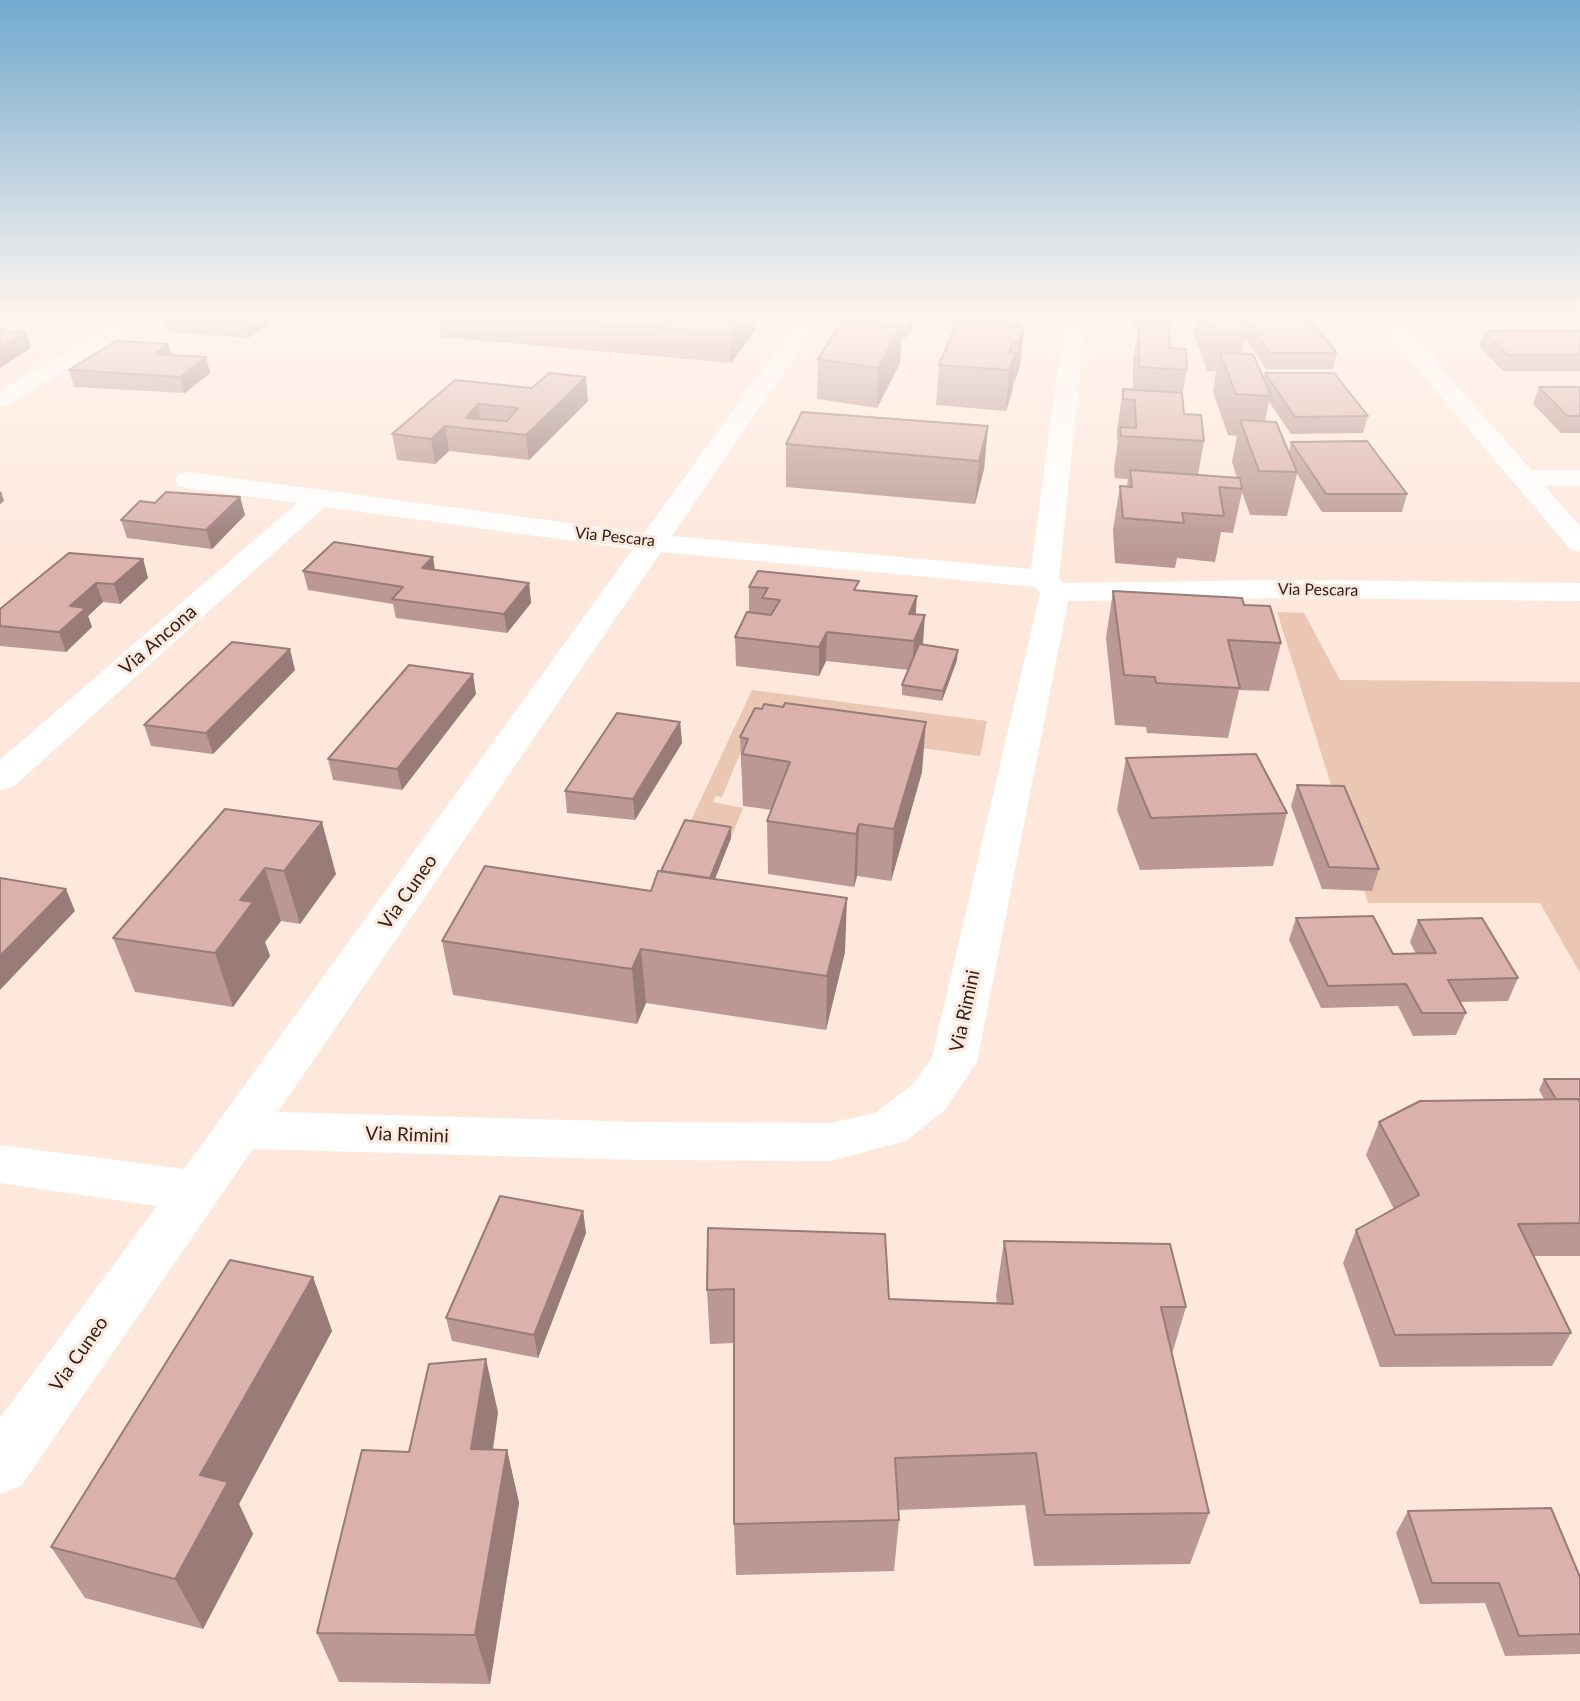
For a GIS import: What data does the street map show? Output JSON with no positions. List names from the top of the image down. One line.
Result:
{"streets":{"street":["Via Pescara","Via Ancona","Via Cuneo","Via Rimini"]},"crossings":[["Via Pescara","Via Ancona"],["Via Pescara","Via Cuneo"],["Via Pescara","Via Rimini"],["Via Cuneo","Via Rimini"]]}
